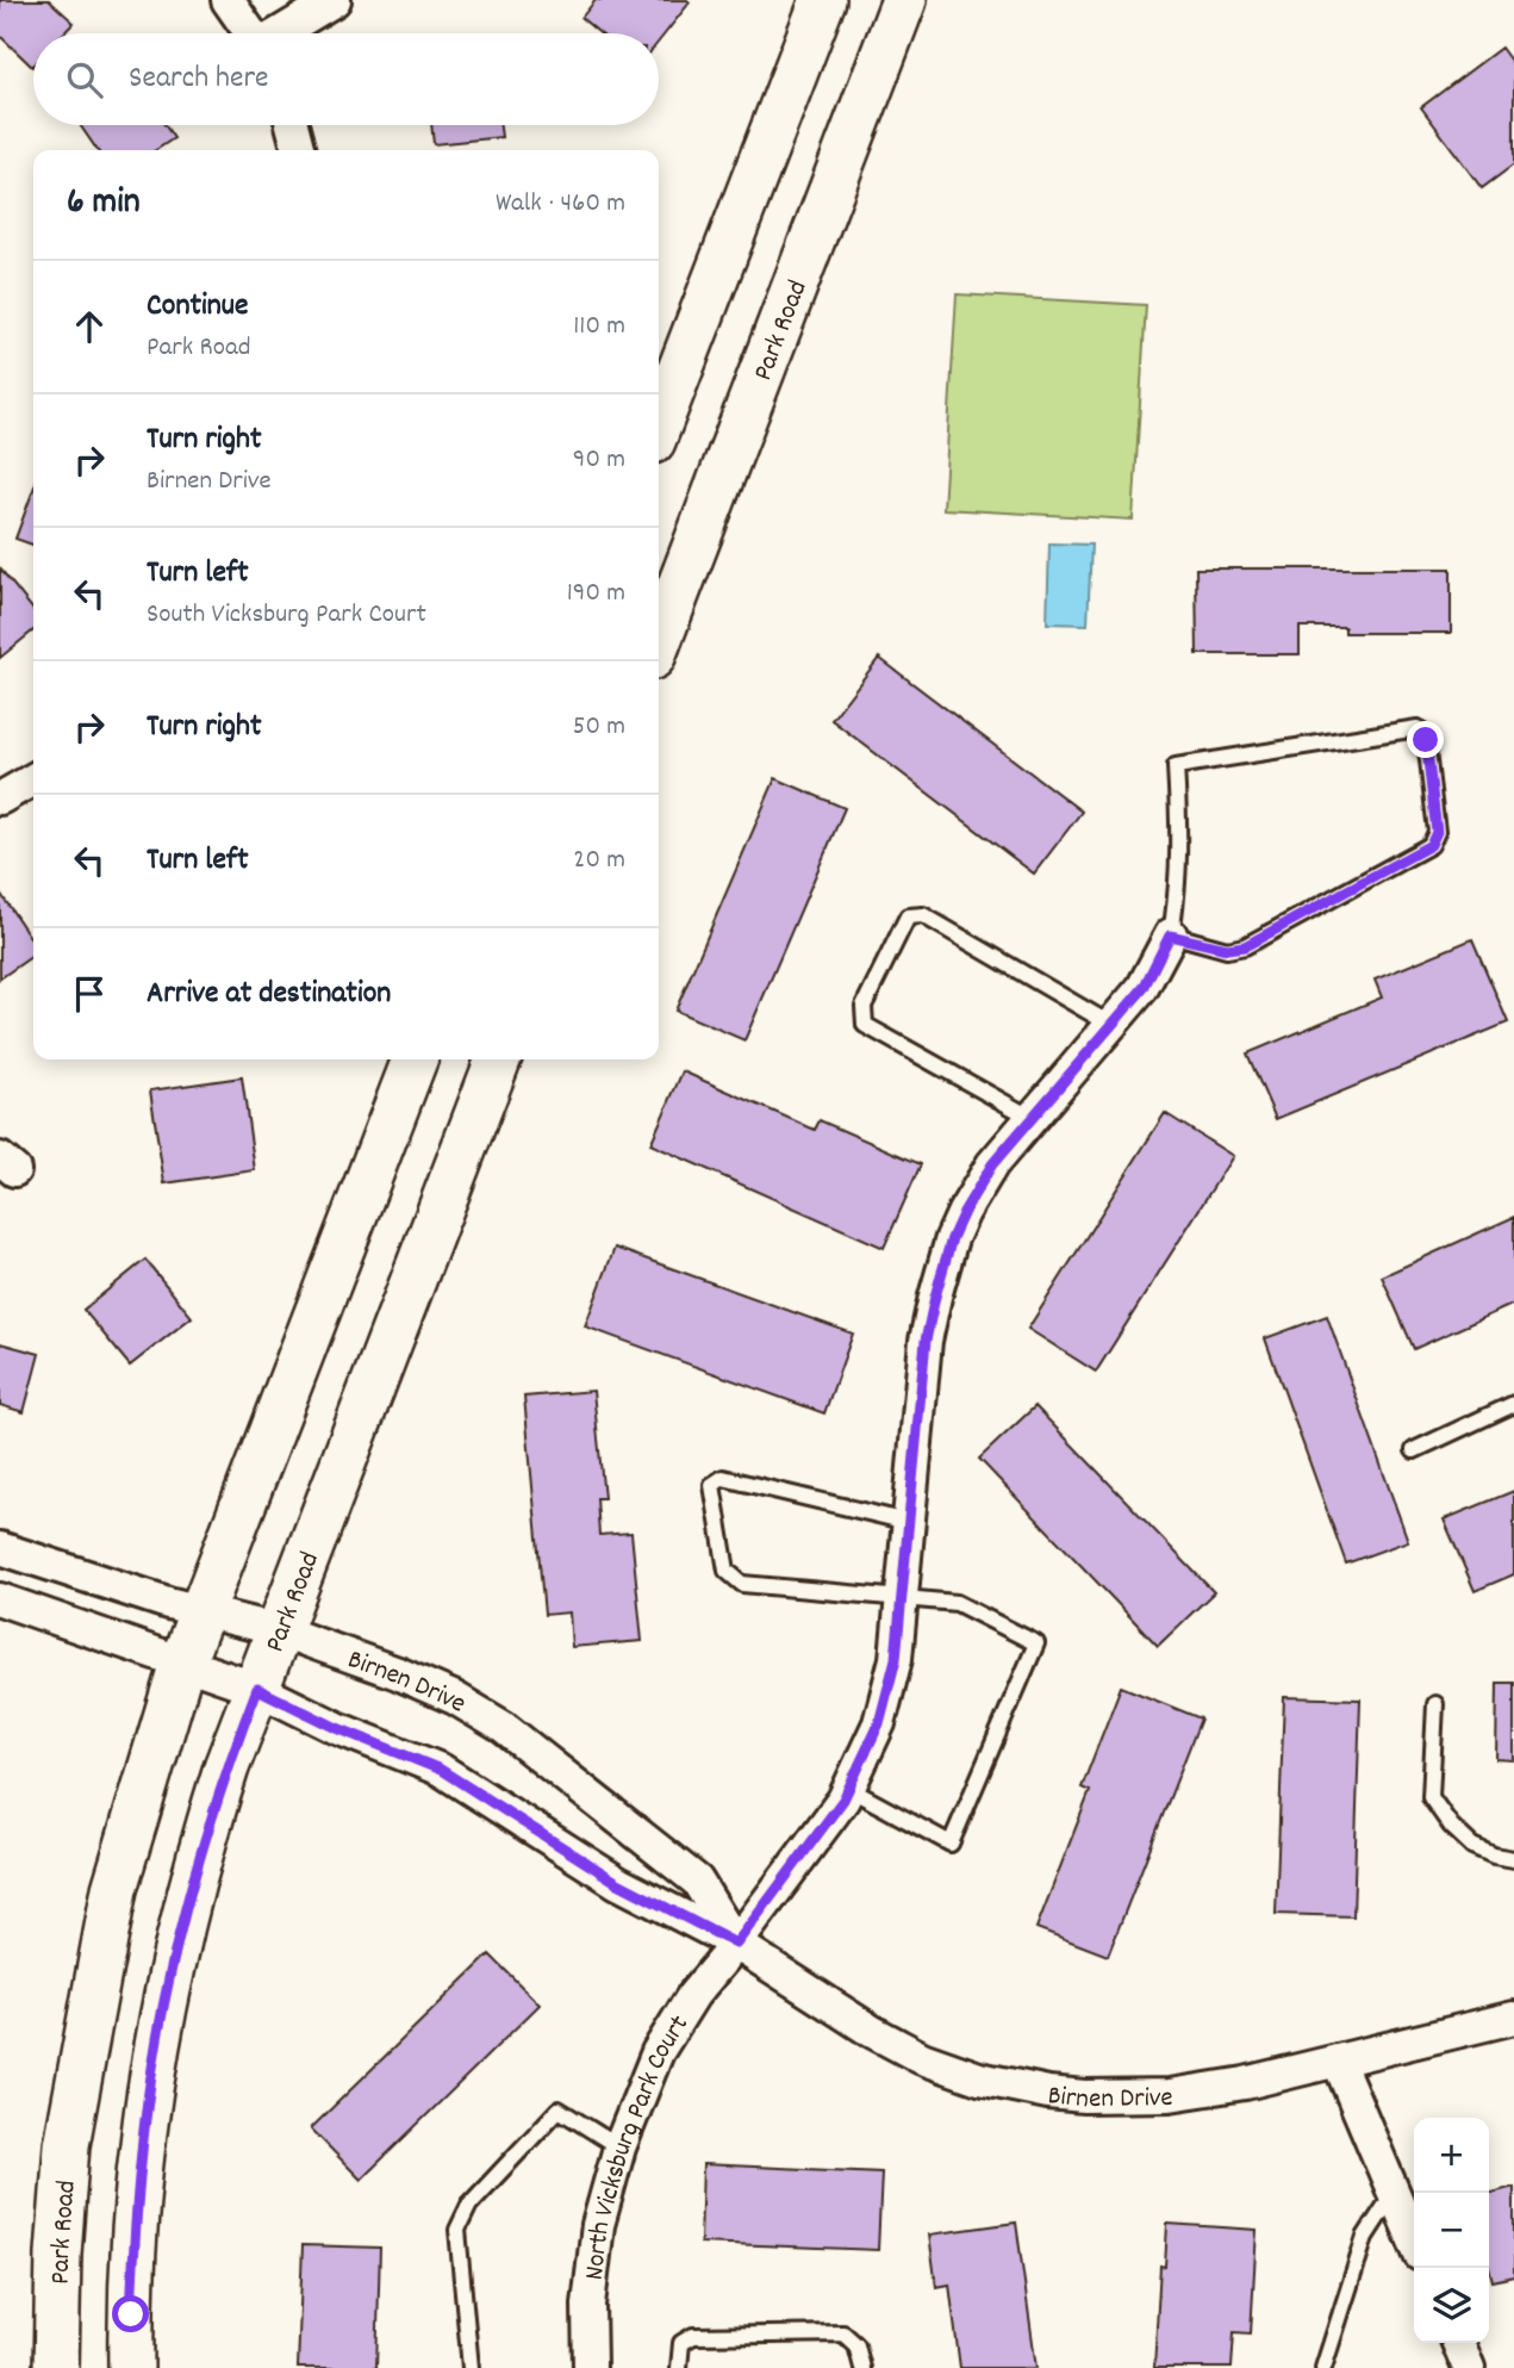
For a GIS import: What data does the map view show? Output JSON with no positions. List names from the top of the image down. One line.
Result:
{"streets":{"main road":["Park Road"],"street":["Birnen Drive","North Vicksburg Park Court"]},"crossings":[["Park Road","Birnen Drive"],["Birnen Drive","North Vicksburg Park Court"]],"page":{"search":"Search here","heading":["6 min","Walk · 460 m"],"list":[["Continue","Park Road","110 m"],["Turn right","Birnen Drive","90 m"],["Turn left","South Vicksburg Park Court","190 m"],["Turn right","50 m"],["Turn left","20 m"],"Arrive at destination"],"map_buttons":["+","−"]}}
